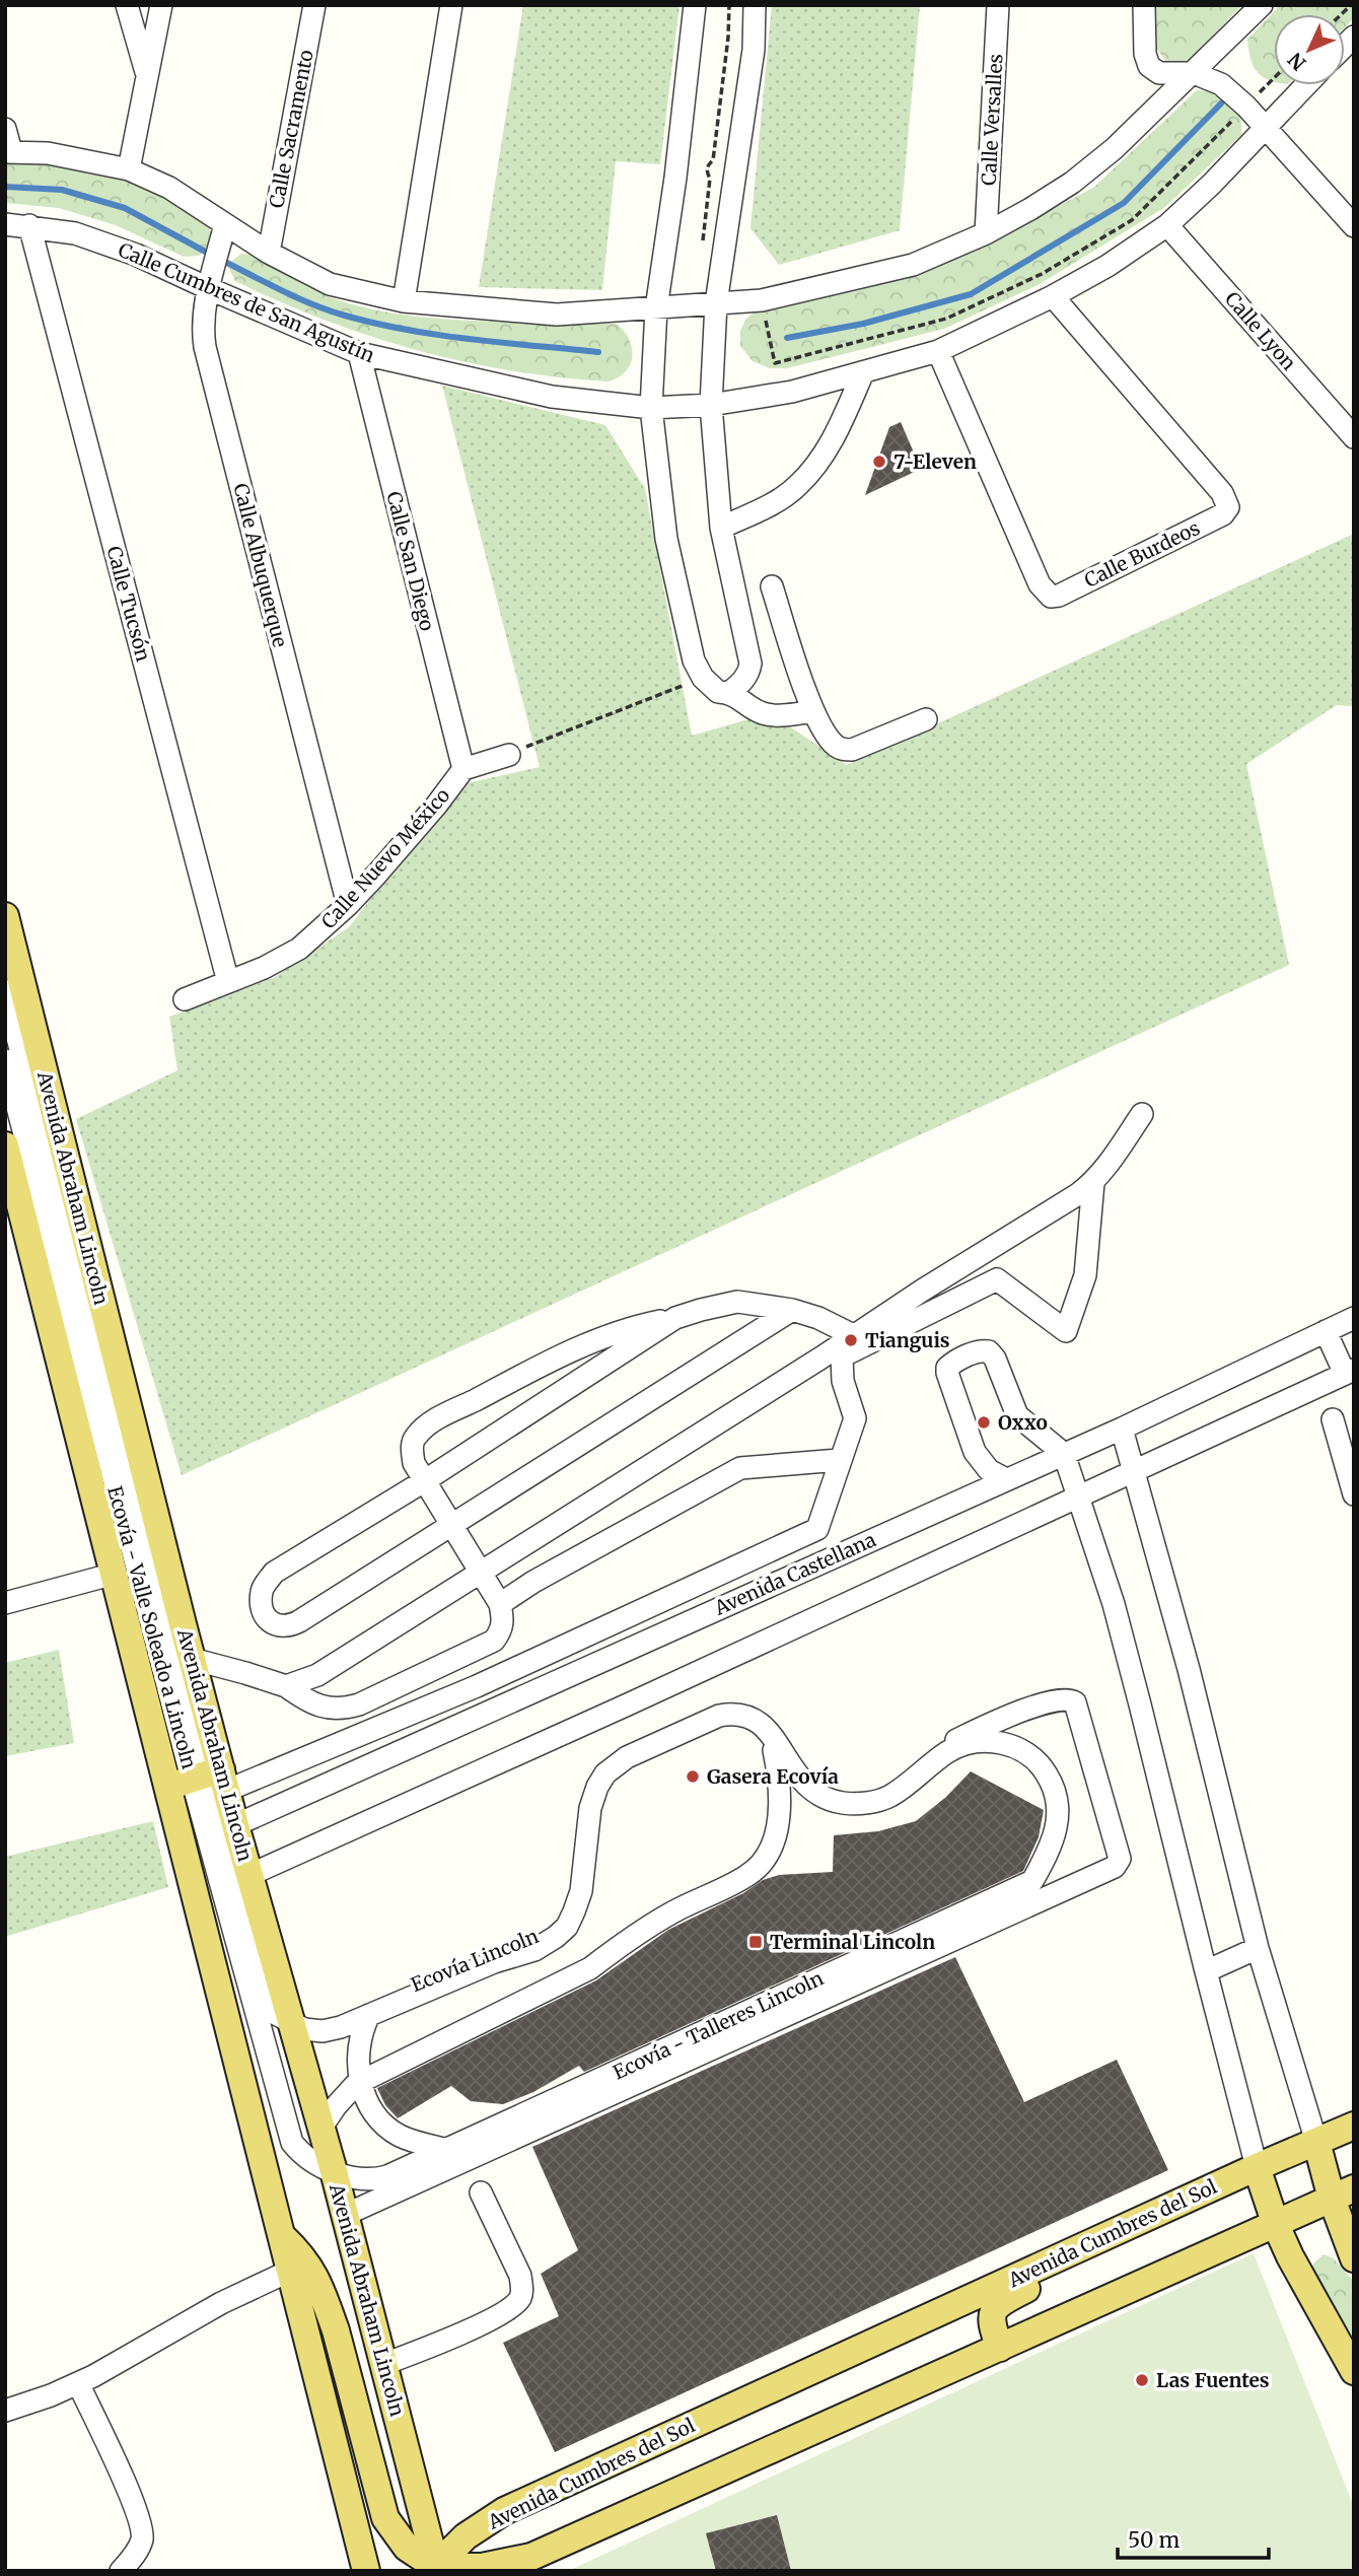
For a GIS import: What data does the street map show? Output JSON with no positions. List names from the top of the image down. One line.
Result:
{"streets":{"main road":["Avenida Abraham Lincoln","Avenida Cumbres del Sol"],"street":["Calle Versalles","Calle Sacramento","Calle Cumbres de San Agustín","Calle Lyon","Calle Burdeos","Calle San Diego","Calle Albuquerque","Calle Tucsón","Calle Nuevo México","Avenida Castellana","Ecovía - Valle Soleado a Lincoln","Ecovía Lincoln","Ecovía - Talleres Lincoln"]},"crossings":[["Calle Cumbres de San Agustín","Calle Lyon"],["Calle Cumbres de San Agustín","Calle Burdeos"],["Calle Cumbres de San Agustín","Calle San Diego"],["Calle Cumbres de San Agustín","Calle Albuquerque"],["Calle Cumbres de San Agustín","Calle Tucsón"],["Calle San Diego","Calle Nuevo México"],["Calle Albuquerque","Calle Nuevo México"],["Calle Tucsón","Calle Nuevo México"],["Avenida Abraham Lincoln","Avenida Castellana"],["Avenida Abraham Lincoln","Ecovía - Valle Soleado a Lincoln"],["Avenida Abraham Lincoln","Ecovía Lincoln"],["Avenida Abraham Lincoln","Ecovía - Talleres Lincoln"],["Avenida Abraham Lincoln","Avenida Cumbres del Sol"],["Ecovía - Valle Soleado a Lincoln","Ecovía - Talleres Lincoln"],["Ecovía Lincoln","Ecovía - Talleres Lincoln"]],"places":{"other":["7-Eleven","Tianguis","Oxxo","Gasera Ecovía","Las Fuentes"],"transit":["Terminal Lincoln"]},"scale_bar":"50 m","north":"bottom left"}
